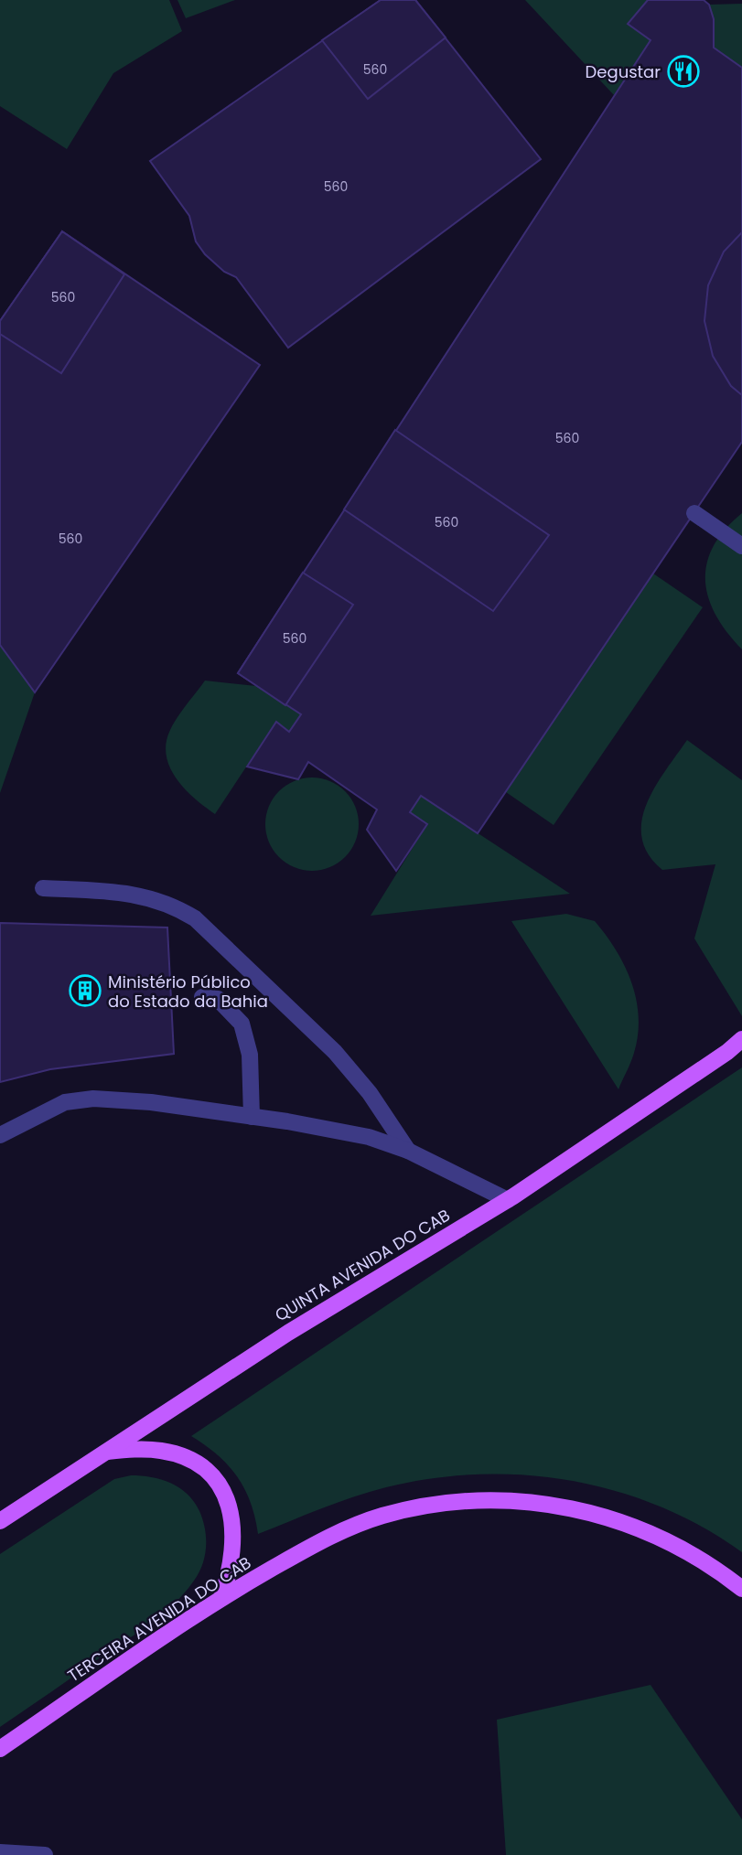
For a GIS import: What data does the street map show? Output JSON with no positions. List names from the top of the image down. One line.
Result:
{"streets":{"main road":["QUINTA AVENIDA DO CAB","TERCEIRA AVENIDA DO CAB"]},"places":{"restaurant":["Degustar"],"building":["Ministério Público do Estado da Bahia"]},"house_numbers":["560","560","560","560","560","560","560"]}
